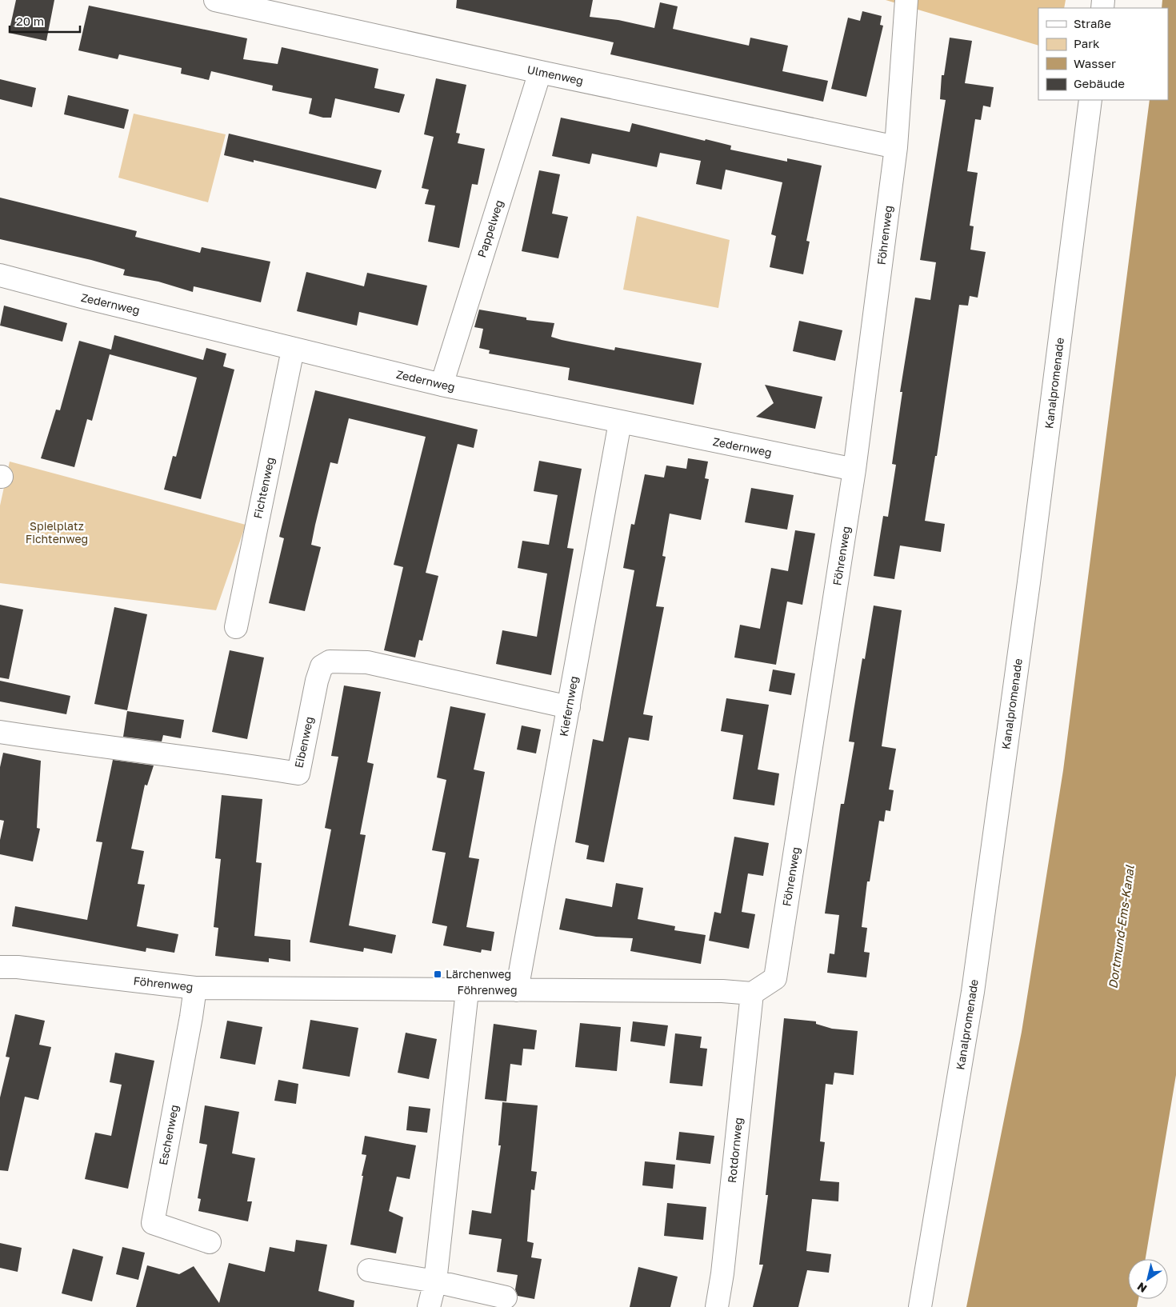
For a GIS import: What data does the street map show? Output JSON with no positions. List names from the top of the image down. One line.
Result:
{"streets":{"street":["Ulmenweg","Pappelweg","Föhrenweg","Zedernweg","Kanalpromenade","Fichtenweg","Kiefernweg","Eibenweg","Eschenweg","Rotdornweg"]},"crossings":[["Ulmenweg","Pappelweg"],["Ulmenweg","Föhrenweg"],["Pappelweg","Zedernweg"],["Föhrenweg","Zedernweg"],["Föhrenweg","Kiefernweg"],["Föhrenweg","Eschenweg"],["Föhrenweg","Rotdornweg"],["Zedernweg","Fichtenweg"],["Zedernweg","Kiefernweg"],["Kiefernweg","Eibenweg"]],"water":["Dortmund-Ems-Kanal"],"parks":["Spielplatz Fichtenweg"],"places":{"transit":["Lärchenweg"]},"legend":["Straße","Park","Wasser","Gebäude"],"scale_bar":"20 m","north":"bottom left"}
